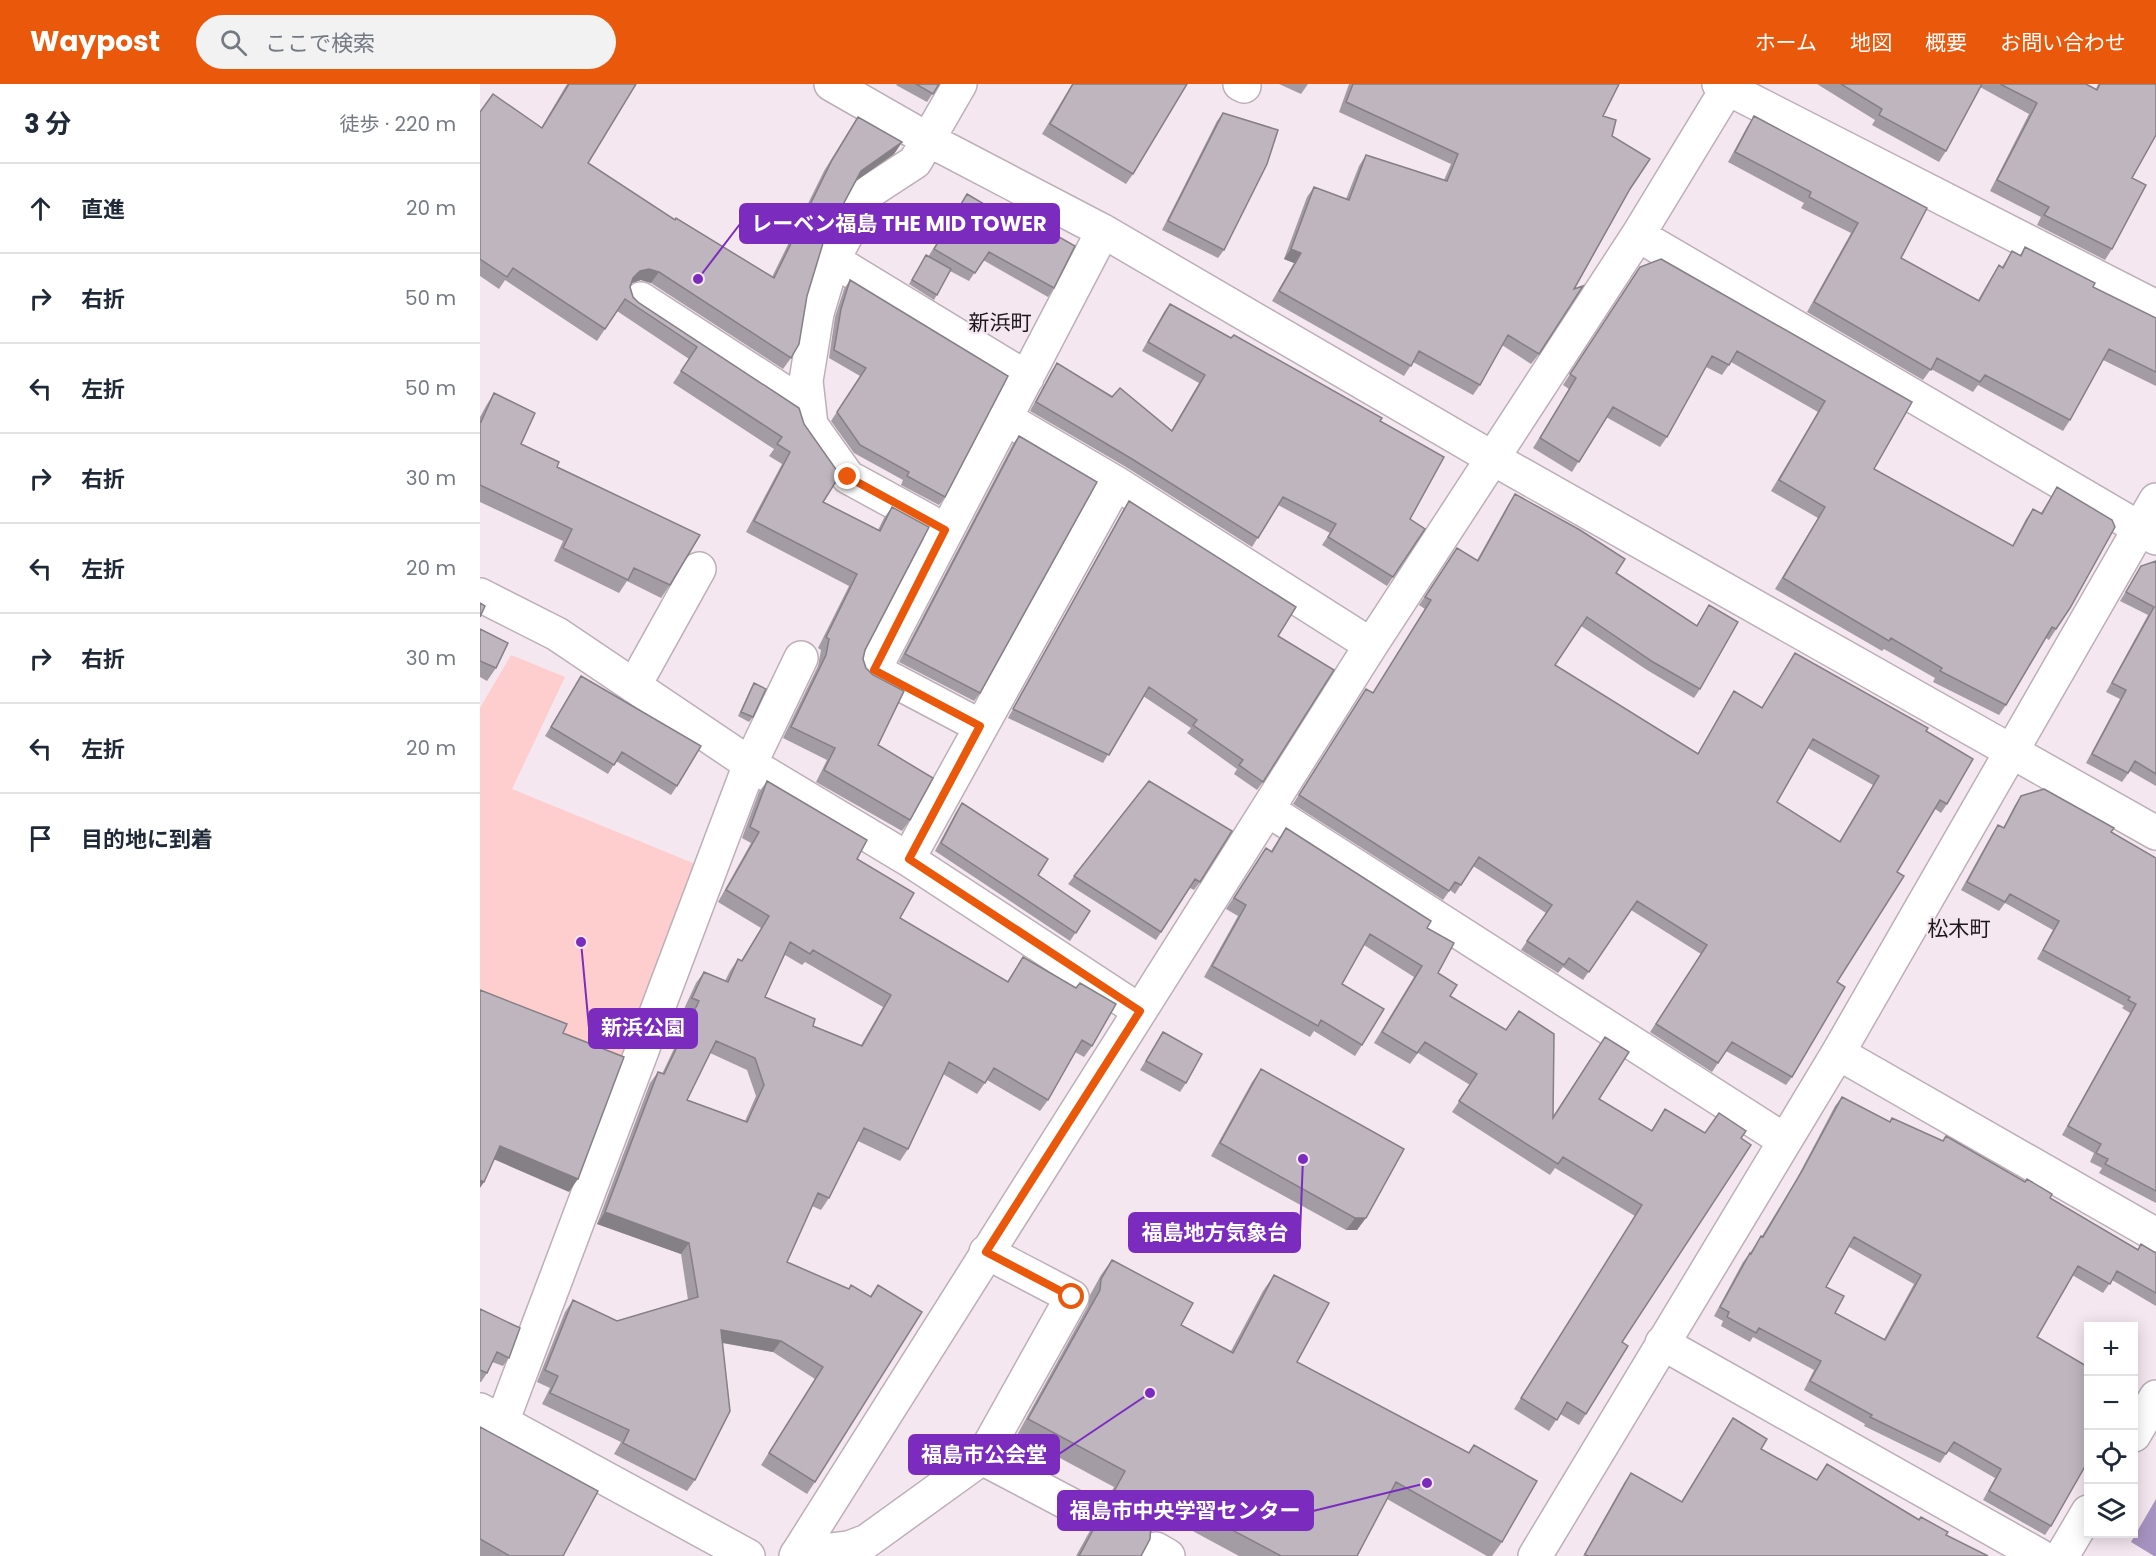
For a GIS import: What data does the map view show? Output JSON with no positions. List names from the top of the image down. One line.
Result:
{"districts":["新浜町","松木町"],"places":["レーベン福島 THE MID TOWER","新浜公園","福島地方気象台","福島市公会堂","福島市中央学習センター"],"page":{"header":"Waypost","search":"ここで検索","nav":["ホーム","地図","概要","お問い合わせ"],"heading":["3 分","徒歩 · 220 m"],"list":[["直進","20 m"],["右折","50 m"],["左折","50 m"],["右折","30 m"],["左折","20 m"],["右折","30 m"],["左折","20 m"],"目的地に到着"],"map_buttons":["+","−"]}}
